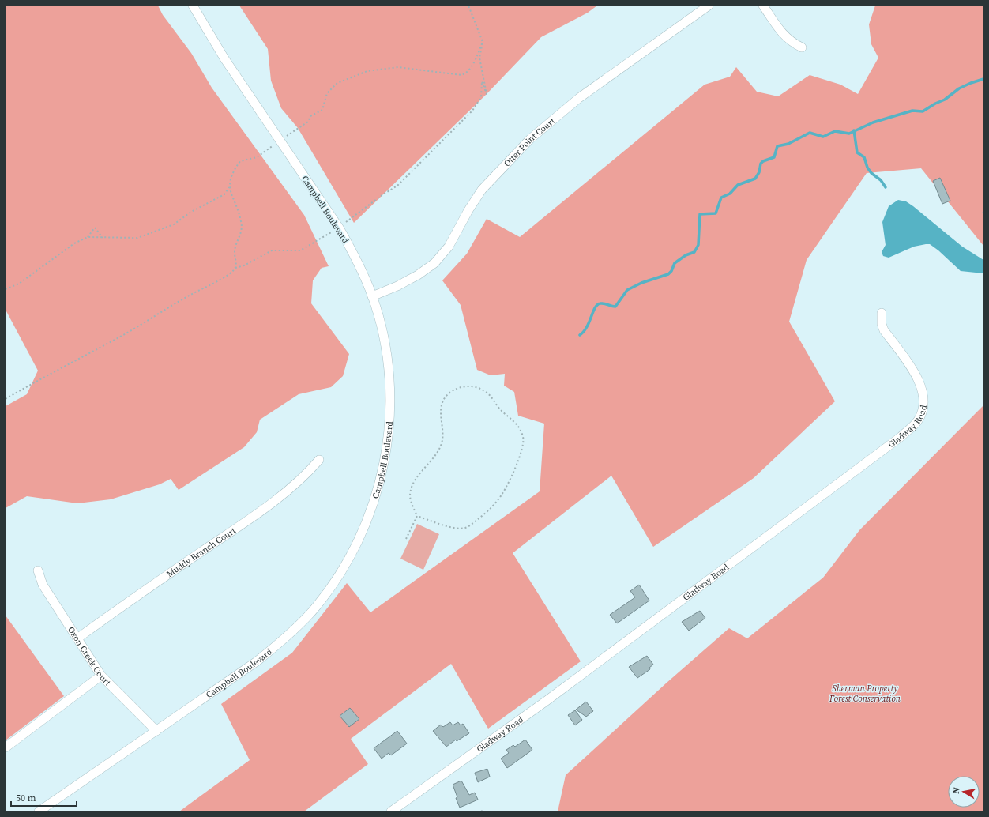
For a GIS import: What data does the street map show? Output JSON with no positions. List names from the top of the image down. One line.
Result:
{"streets":{"street":["Otter Point Court","Campbell Boulevard","Gladway Road","Muddy Branch Court","Oxon Creek Court"]},"crossings":[["Otter Point Court","Campbell Boulevard"],["Campbell Boulevard","Oxon Creek Court"],["Muddy Branch Court","Oxon Creek Court"]],"parks":["Sherman Property Forest Conservation"],"scale_bar":"50 m","north":"left"}
